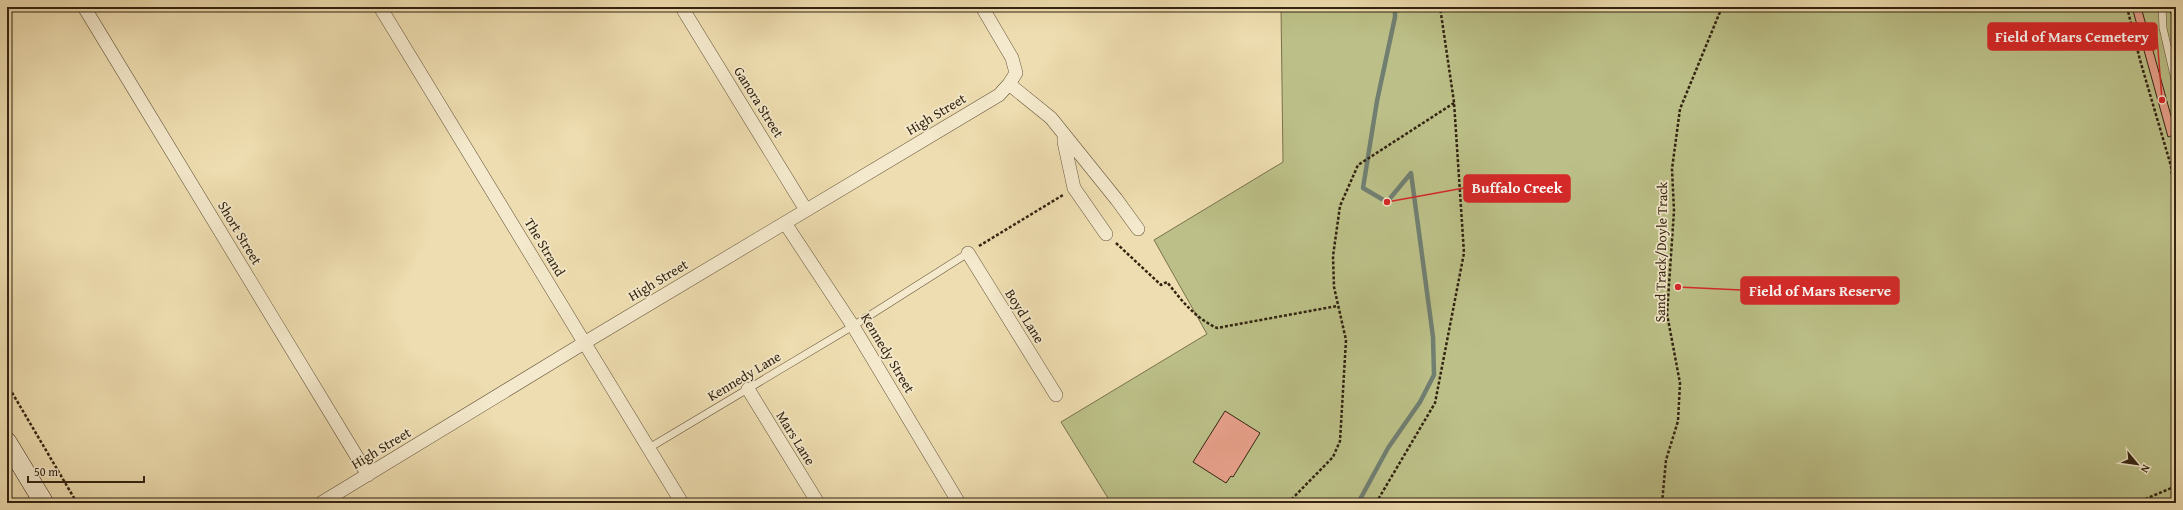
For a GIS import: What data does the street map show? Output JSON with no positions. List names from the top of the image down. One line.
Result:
{"streets":{"street":["Ganora Street","High Street","Short Street","The Strand","Boyd Lane","Kennedy Street","Mars Lane"],"lane":["Kennedy Lane"],"path":["Sand Track/Doyle Track"]},"crossings":[["Ganora Street","High Street"],["High Street","Short Street"],["High Street","The Strand"],["High Street","Kennedy Street"],["The Strand","Kennedy Lane"],["Kennedy Street","Kennedy Lane"],["Kennedy Lane","Mars Lane"]],"places":["Field of Mars Cemetery","Buffalo Creek","Field of Mars Reserve"],"scale_bar":"50 m","north":"bottom right"}
